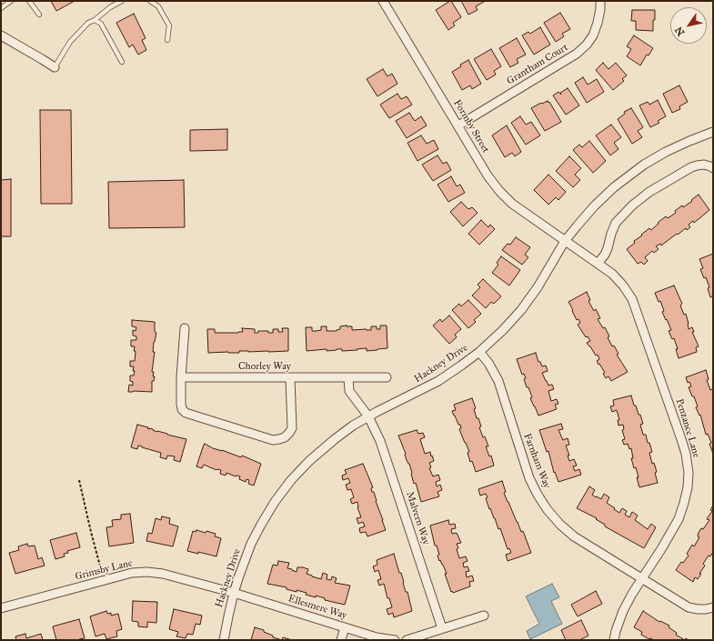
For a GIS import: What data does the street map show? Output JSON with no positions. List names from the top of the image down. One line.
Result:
{"streets":{"street":["Grantham Court","Formby Street","Hackney Drive","Chorley Way","Penzance Lane","Farnham Way","Malvern Way","Grimsby Lane","Ellesmere Way"]},"crossings":[["Grantham Court","Formby Street"],["Formby Street","Hackney Drive"],["Formby Street","Penzance Lane"],["Hackney Drive","Penzance Lane"],["Hackney Drive","Farnham Way"],["Hackney Drive","Malvern Way"],["Hackney Drive","Grimsby Lane"],["Hackney Drive","Ellesmere Way"],["Penzance Lane","Farnham Way"],["Grimsby Lane","Ellesmere Way"]],"north":"bottom left"}
